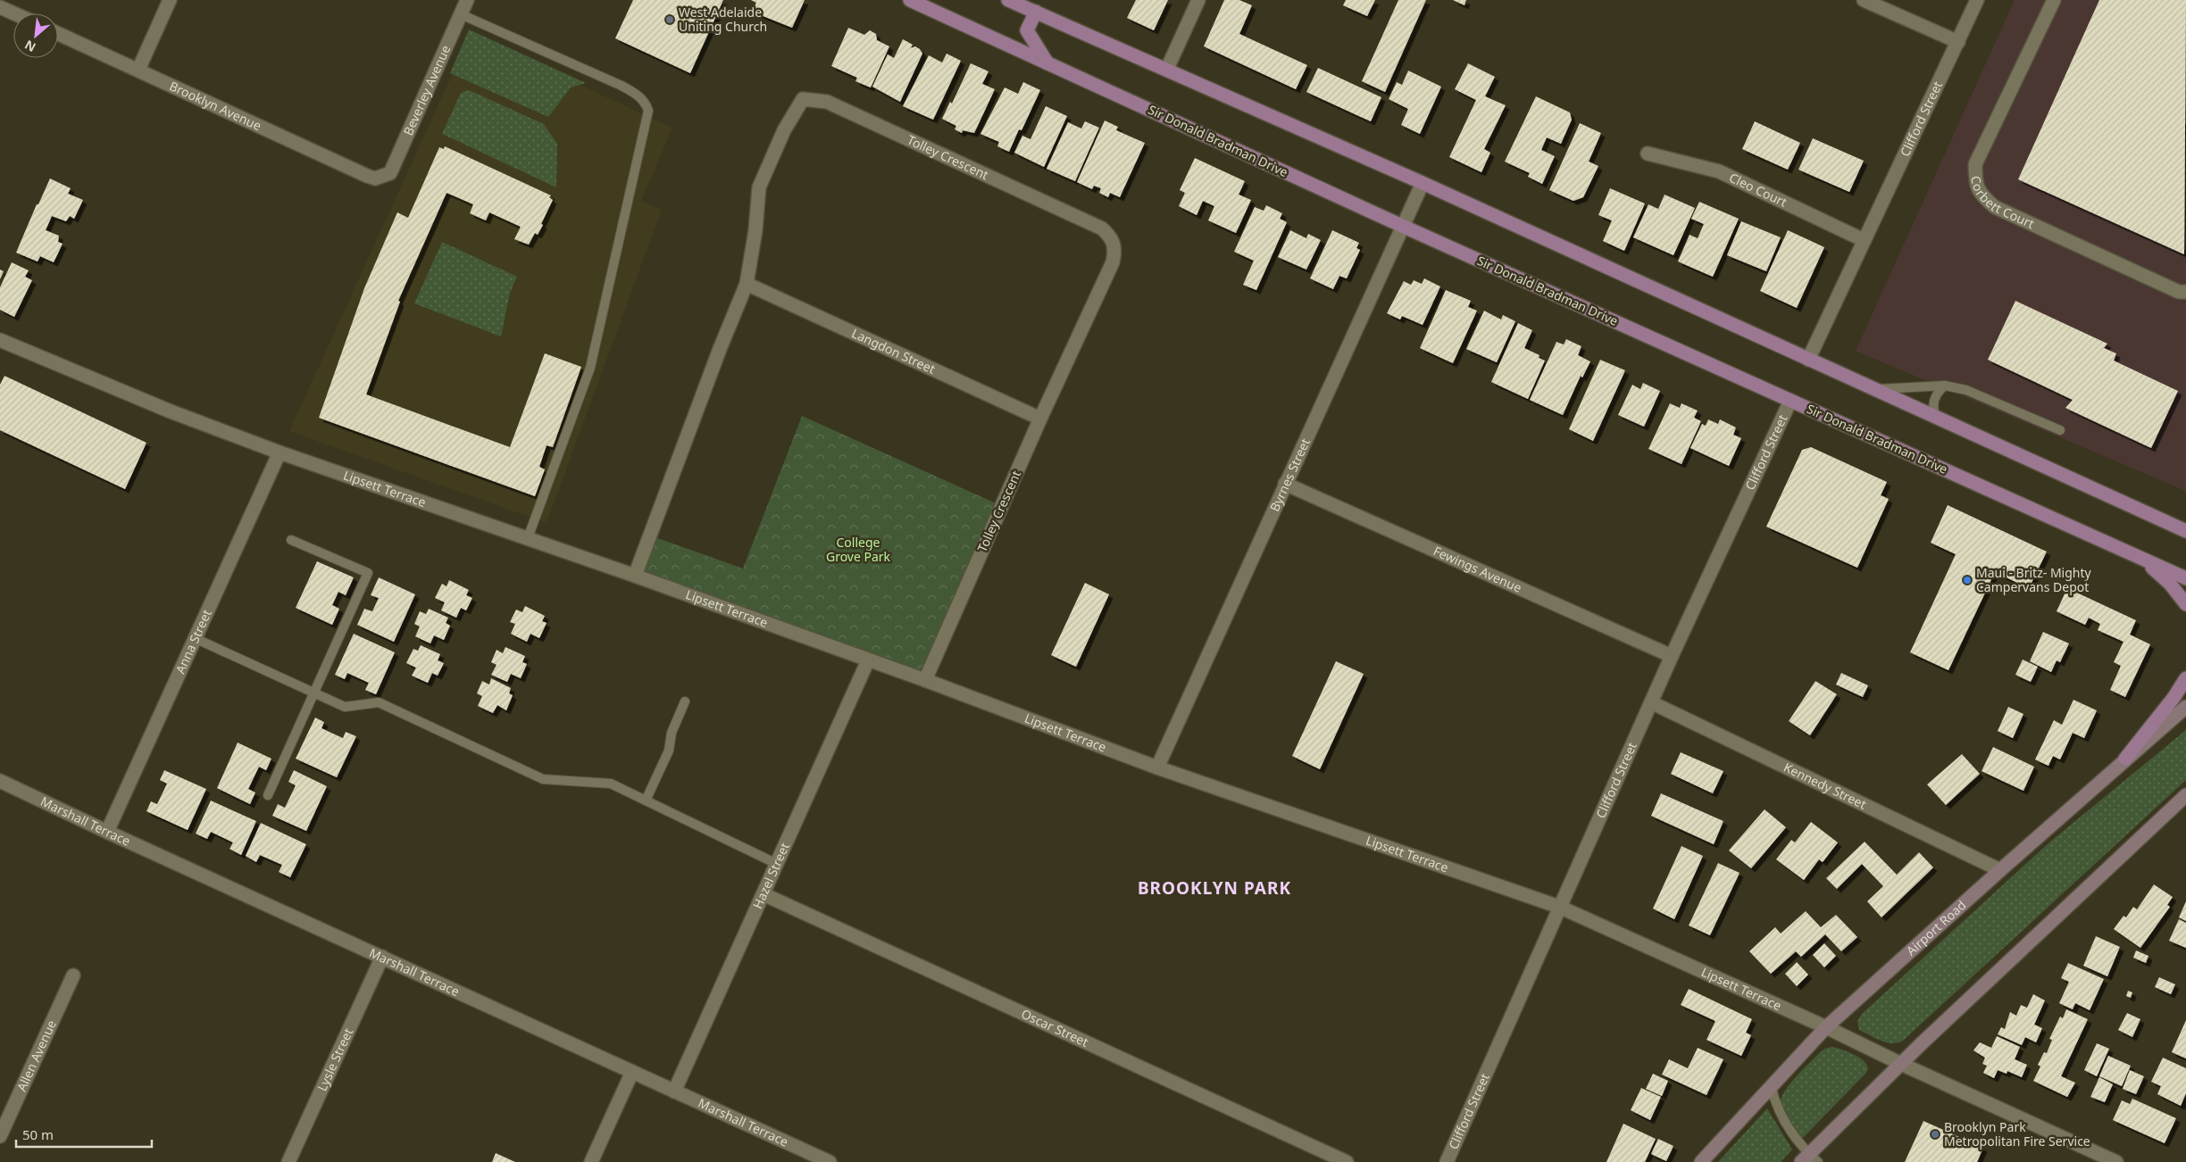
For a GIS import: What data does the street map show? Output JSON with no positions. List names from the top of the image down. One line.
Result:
{"streets":{"main road":["Sir Donald Bradman Drive","Airport Road"],"street":["Beverley Avenue","Brooklyn Avenue","Clifford Street","Tolley Crescent","Cleo Court","Corbett Court","Langdon Street","Byrnes Street","Lipsett Terrace","Fewings Avenue","Anna Street","Kennedy Street","Marshall Terrace","Hazel Street","Oscar Street","Allen Avenue","Lysle Street"]},"crossings":[["Beverley Avenue","Brooklyn Avenue"],["Clifford Street","Sir Donald Bradman Drive"],["Clifford Street","Cleo Court"],["Clifford Street","Lipsett Terrace"],["Clifford Street","Fewings Avenue"],["Clifford Street","Kennedy Street"],["Sir Donald Bradman Drive","Byrnes Street"],["Tolley Crescent","Langdon Street"],["Tolley Crescent","Lipsett Terrace"],["Byrnes Street","Lipsett Terrace"],["Byrnes Street","Fewings Avenue"],["Lipsett Terrace","Anna Street"],["Lipsett Terrace","Hazel Street"],["Lipsett Terrace","Airport Road"],["Anna Street","Marshall Terrace"],["Kennedy Street","Airport Road"],["Marshall Terrace","Hazel Street"],["Marshall Terrace","Lysle Street"],["Hazel Street","Oscar Street"]],"districts":["BROOKLYN PARK"],"parks":["College Grove Park"],"places":["West Adelaide Uniting Church","Maui - Britz- Mighty Campervans Depot","Brooklyn Park Metropolitan Fire Service"],"scale_bar":"50 m","north":"bottom left"}
